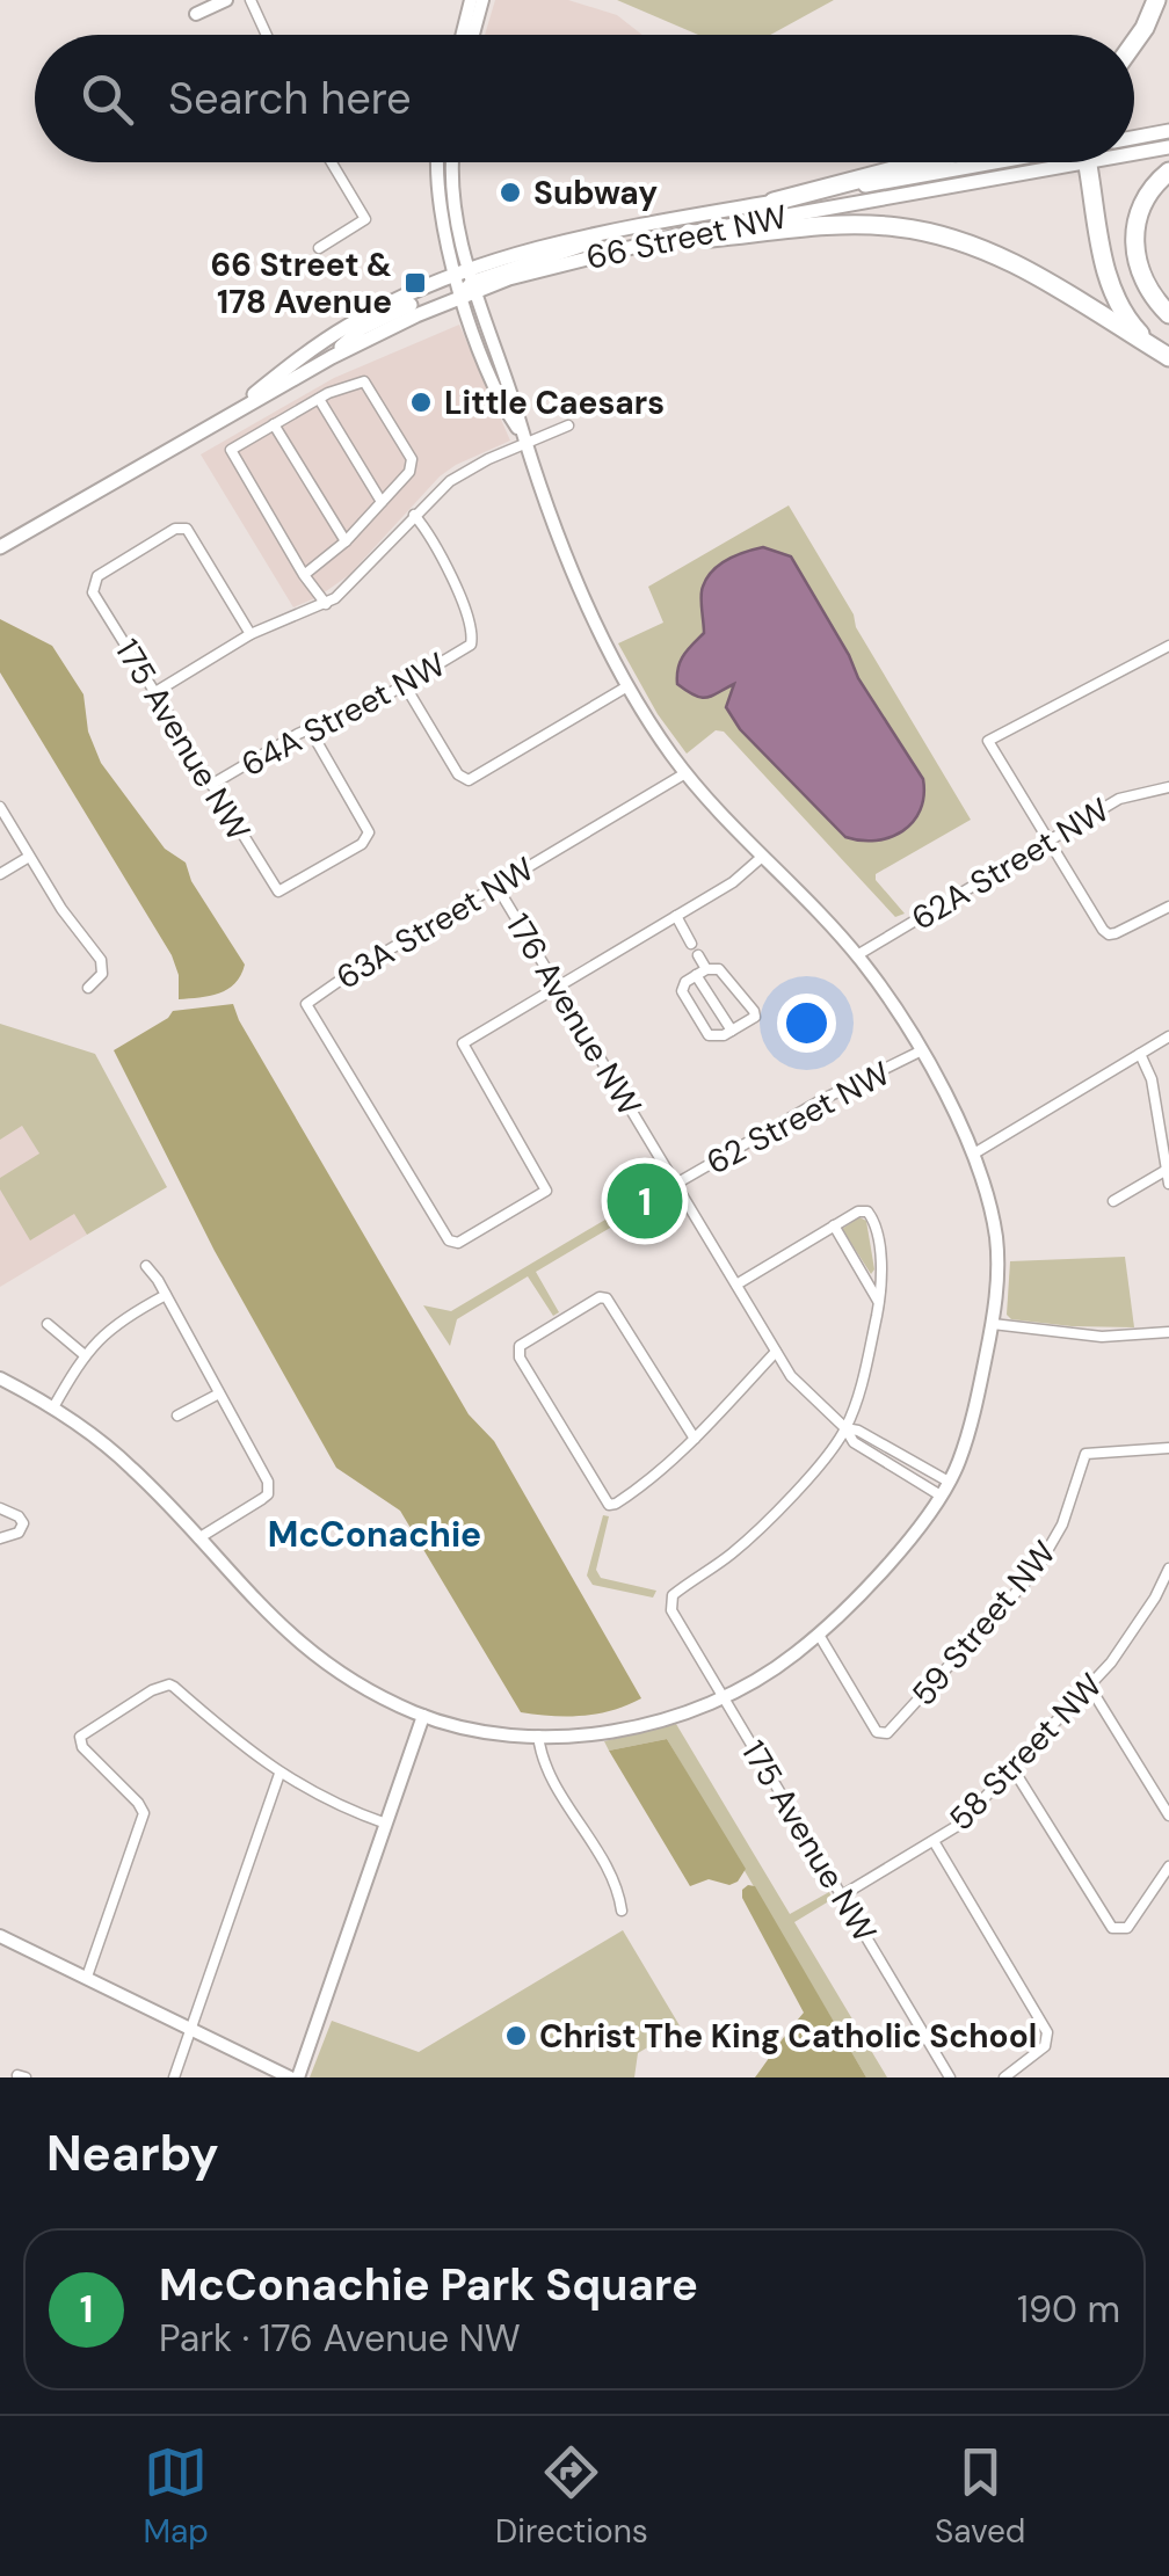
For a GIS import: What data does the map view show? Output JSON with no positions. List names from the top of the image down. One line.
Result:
{"streets":{"main road":["66 Street NW"],"street":["64A Street NW","175 Avenue NW","62A Street NW","63A Street NW","176 Avenue NW","62 Street NW","59 Street NW","58 Street NW"]},"crossings":[["64A Street NW","175 Avenue NW"],["175 Avenue NW","176 Avenue NW"],["175 Avenue NW","58 Street NW"],["63A Street NW","176 Avenue NW"],["176 Avenue NW","62 Street NW"]],"districts":["McConachie"],"places":{"other":["Subway","Little Caesars","Christ The King Catholic School"],"transit":["66 Street & 178 Avenue"]},"page":{"search":"Search here","pins":"1","heading":"Nearby","list":[{"mark":"1","name":"McConachie Park Square","note":"Park · 176 Avenue NW","value":"190 m"}],"nav":["Map","Directions","Saved"]}}
